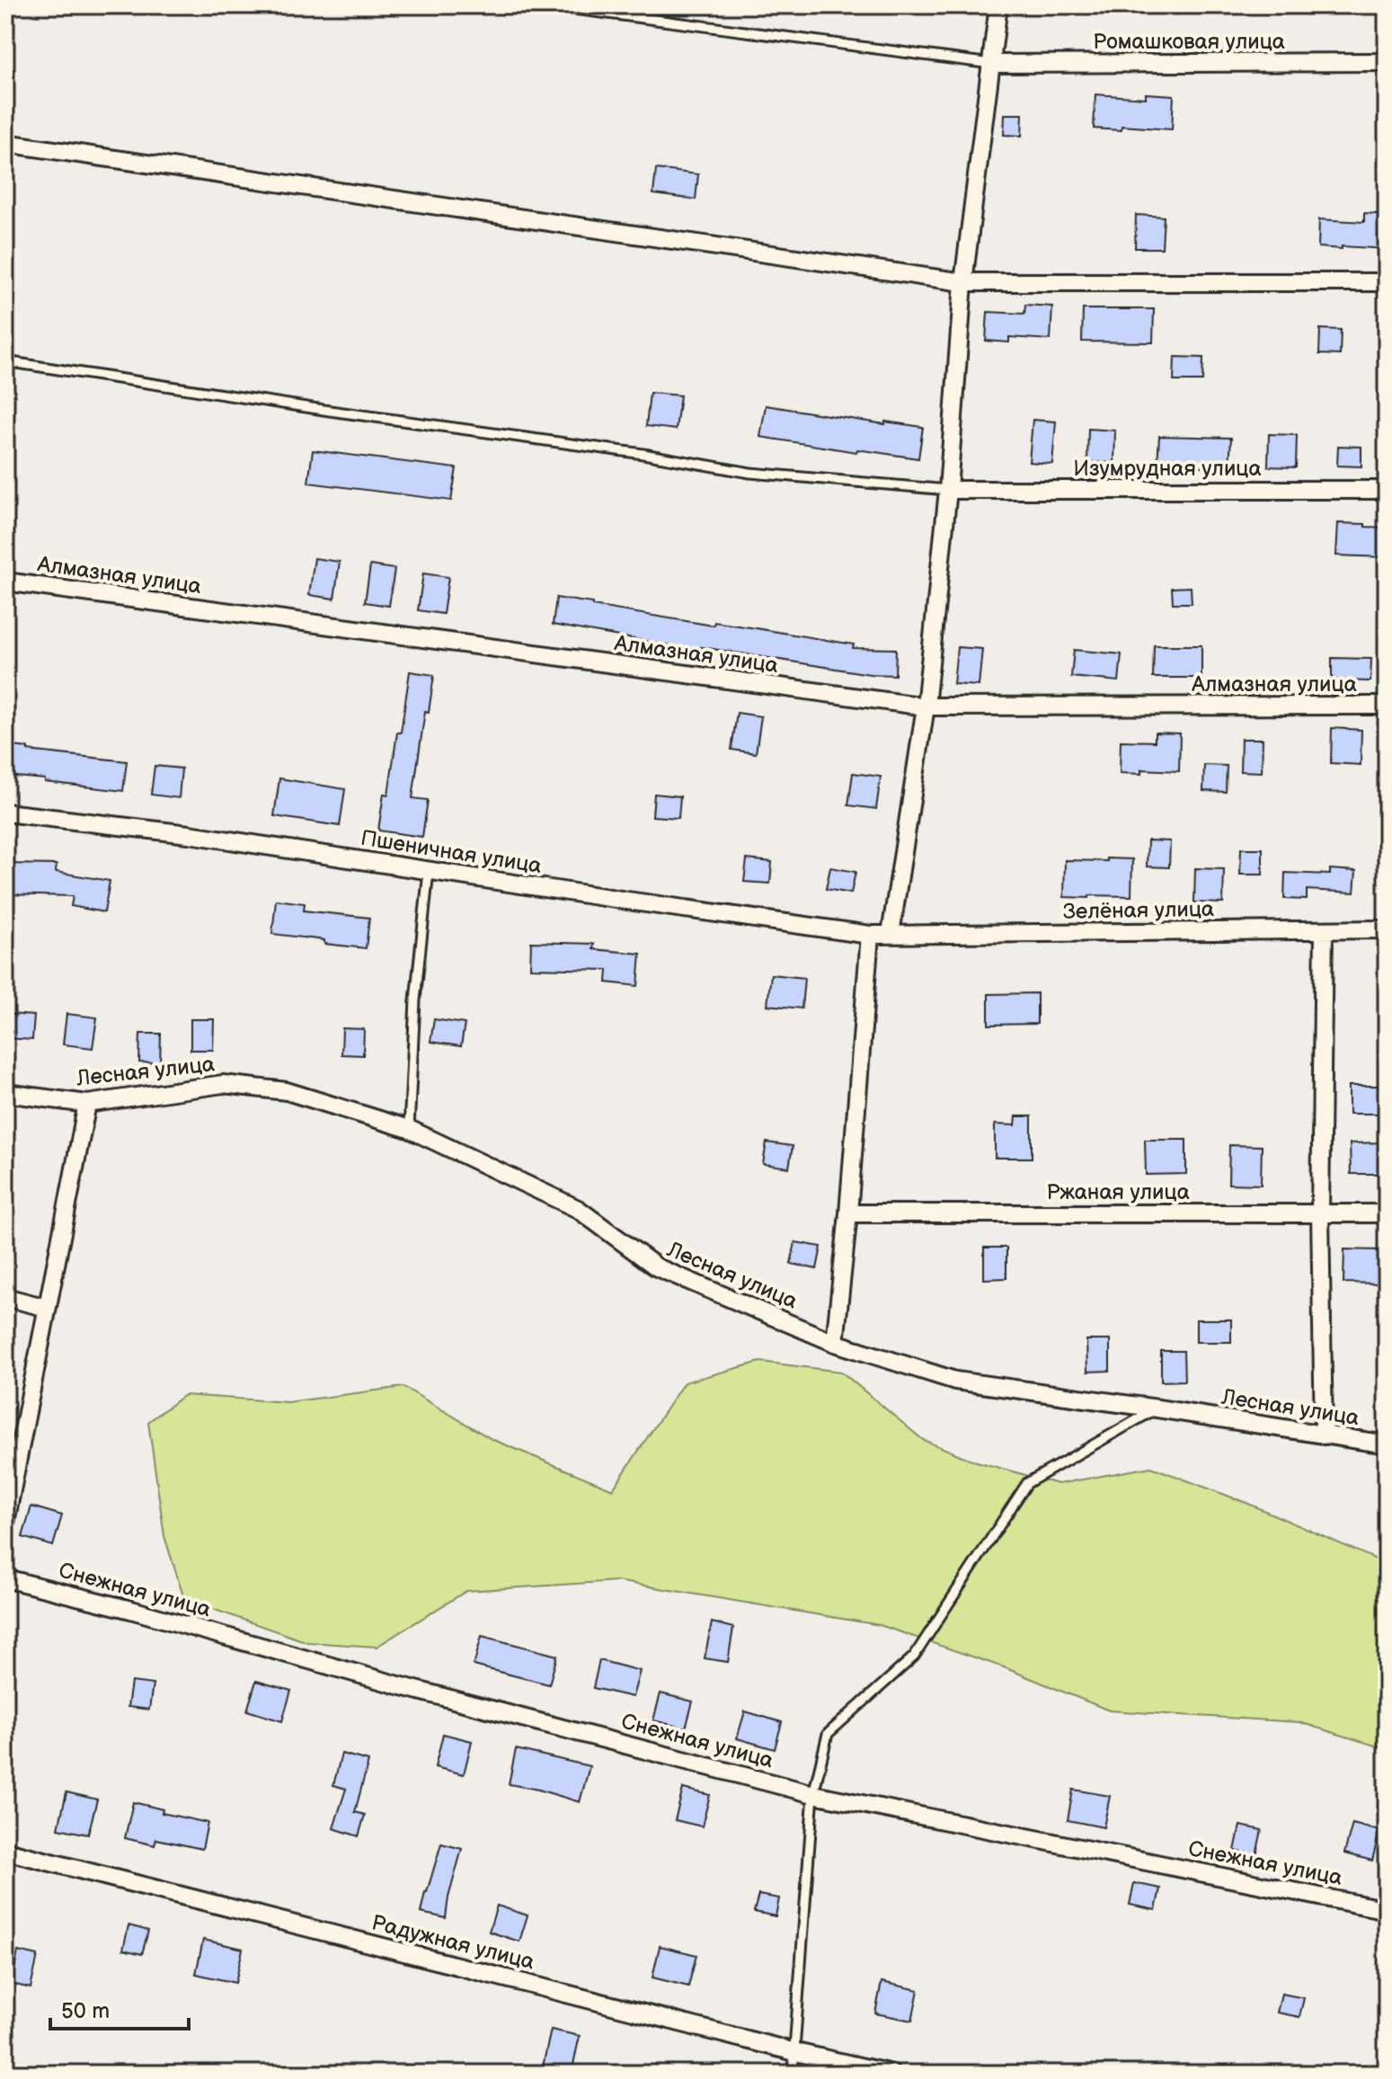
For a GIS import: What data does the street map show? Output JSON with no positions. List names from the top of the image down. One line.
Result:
{"streets":{"street":["Ромашковая улица","Изумрудная улица","Алмазная улица","Пшеничная улица","Зелёная улица","Лесная улица","Ржаная улица","Снежная улица","Радужная улица"]},"crossings":[["Пшеничная улица","Зелёная улица"]],"scale_bar":"50 m"}
